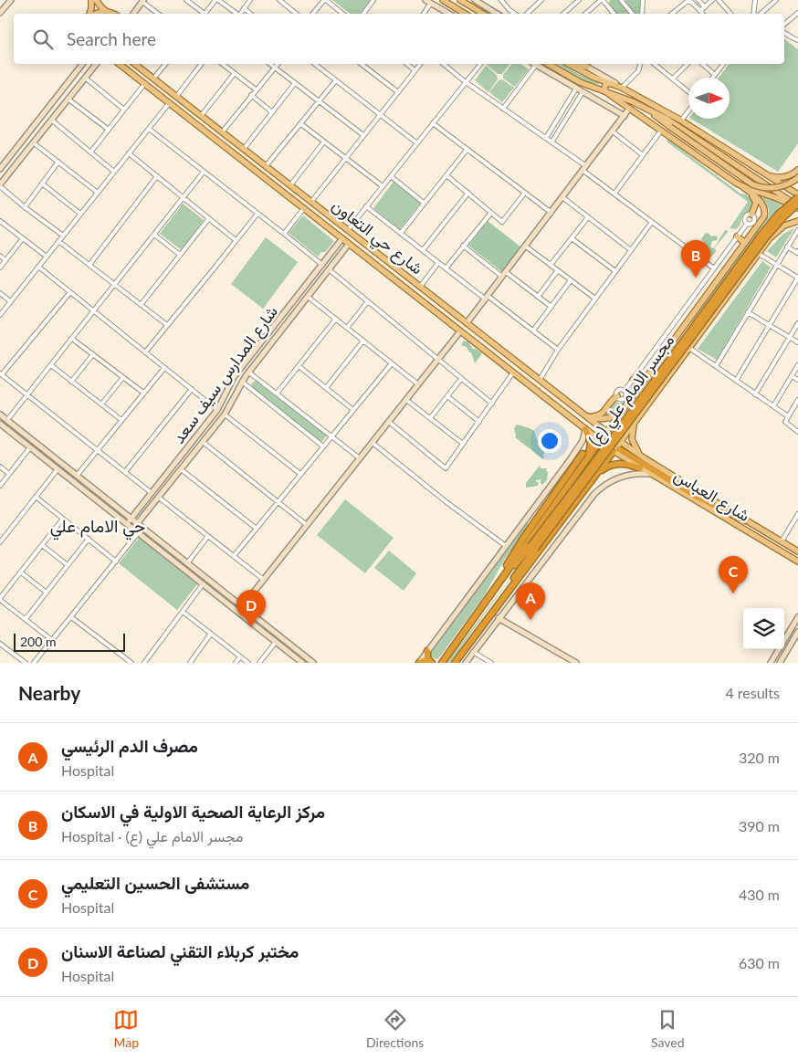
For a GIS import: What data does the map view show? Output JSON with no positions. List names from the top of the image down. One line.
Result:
{"streets":{"highway":["مجسر الامام علي (ع)"],"main road":["شارع حي التعاون","شارع المدارس سيف سعد","شارع العباس"]},"crossings":[["شارع حي التعاون","شارع المدارس سيف سعد"],["شارع حي التعاون","شارع العباس"]],"districts":["حي الامام علي"],"scale_bar":"200 m","north":"right","page":{"search":"Search here","pins":["B","C","A","D"],"scale":"200 m","heading":["Nearby","4 results"],"list":[{"mark":"A","name":"مصرف الدم الرئيسي","note":"Hospital","value":"320 m"},{"mark":"B","name":"مركز الرعاية الصحية الاولية في الاسكان","note":"Hospital · مجسر الامام علي (ع)","value":"390 m"},{"mark":"C","name":"مستشفى الحسين التعليمي","note":"Hospital","value":"430 m"},{"mark":"D","name":"مختبر كربلاء التقني لصناعة الاسنان","note":"Hospital","value":"630 m"}],"nav":["Map","Directions","Saved"]}}
